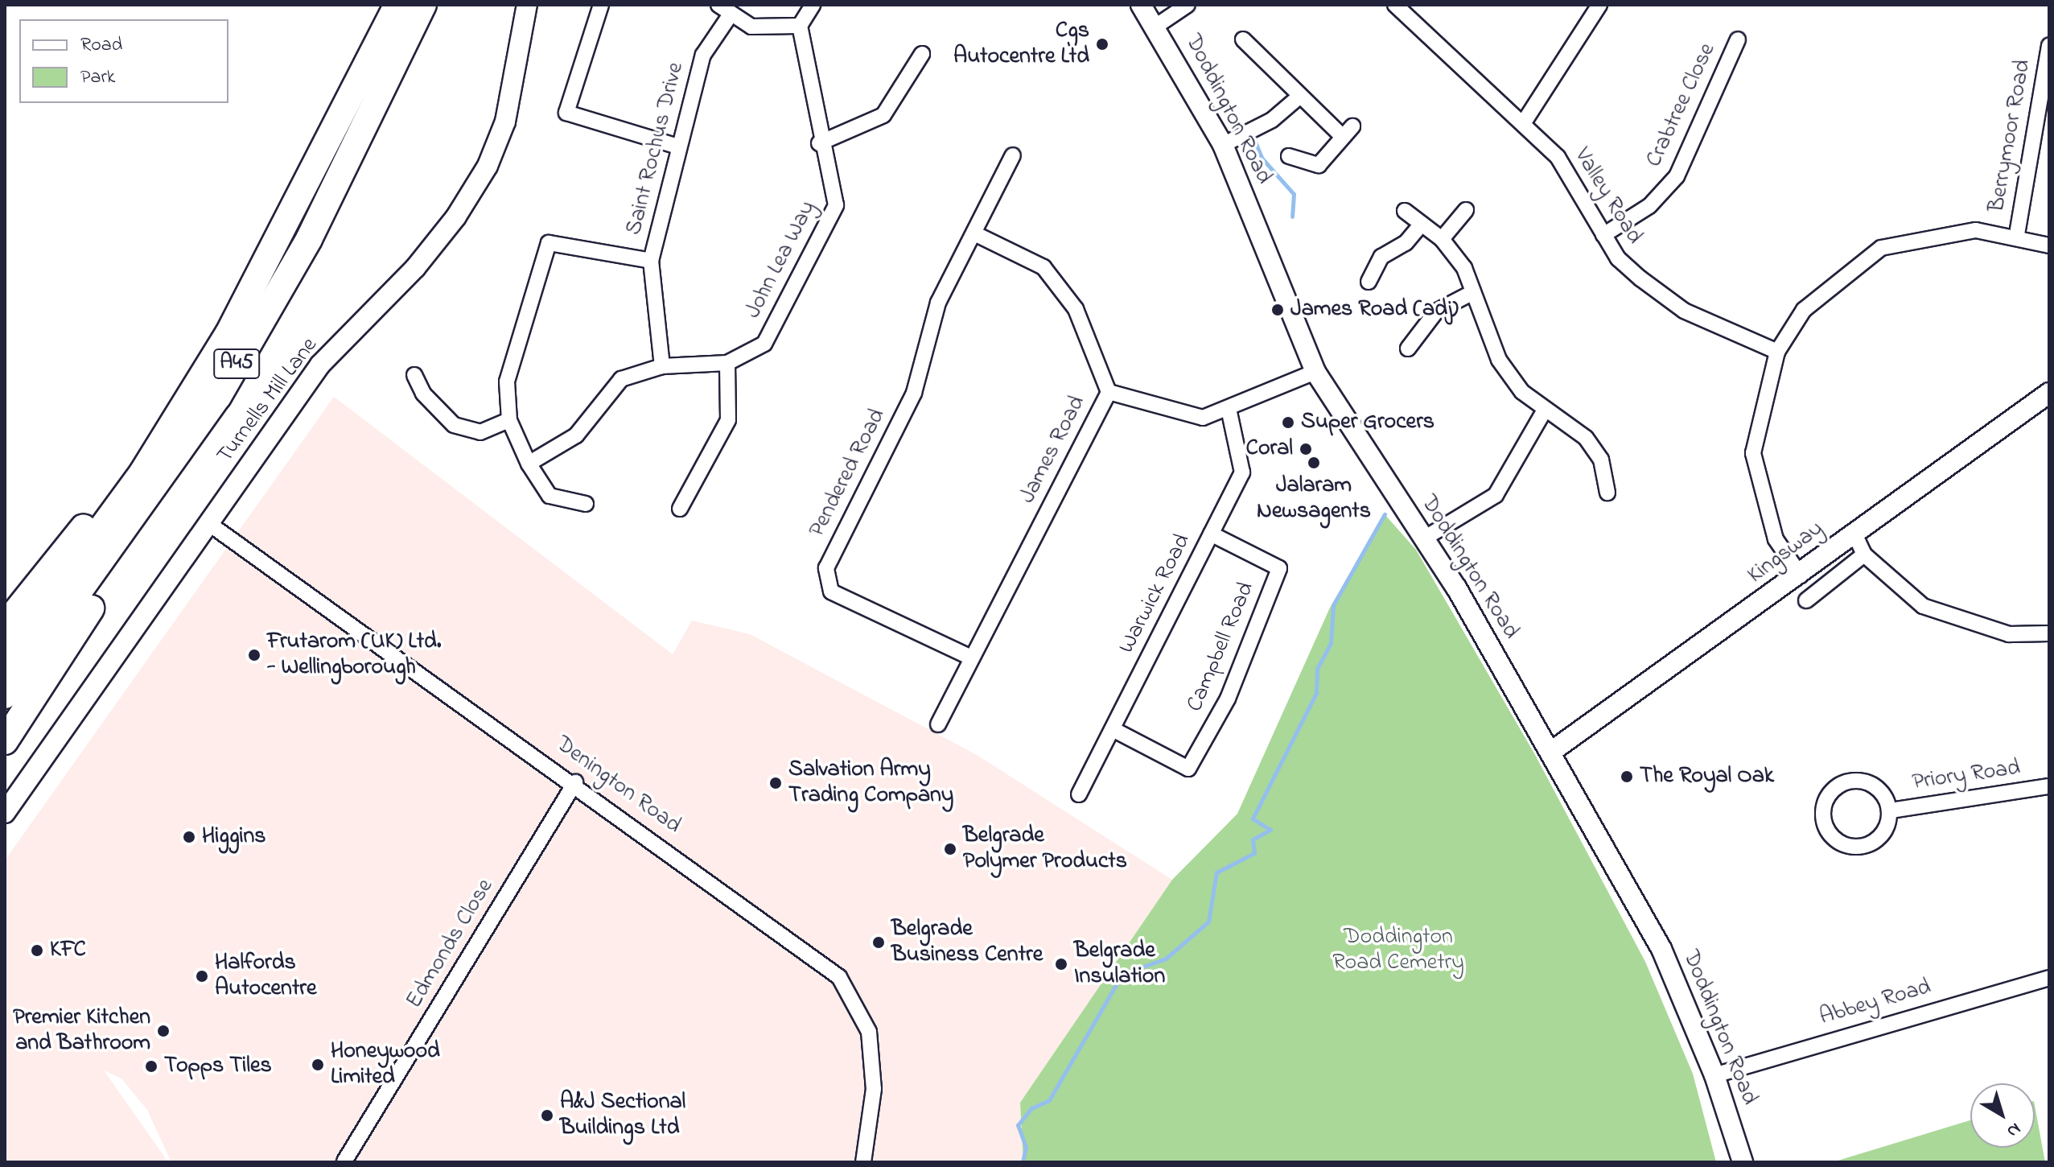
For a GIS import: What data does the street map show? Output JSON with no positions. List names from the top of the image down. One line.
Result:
{"streets":{"highway":["A45"],"street":["Crabtree Close","Doddington Road","Berrymoor Road","Saint Rochus Drive","Valley Road","John Lea Way","Turnells Mill Lane","James Road","Pendered Road","Kingsway","Warwick Road","Campbell Road","Priory Road","Denington Road","Edmonds Close","Abbey Road"]},"crossings":[["Crabtree Close","Valley Road"],["Doddington Road","James Road"],["Doddington Road","Kingsway"],["Doddington Road","Abbey Road"],["Saint Rochus Drive","John Lea Way"],["Turnells Mill Lane","Denington Road"],["James Road","Pendered Road"],["James Road","Warwick Road"],["Warwick Road","Campbell Road"],["Denington Road","Edmonds Close"]],"parks":["Doddington Road Cemetry"],"places":["Cgs Autocentre Ltd","James Road (adj)","Super Grocers","Coral","Jalaram Newsagents","Frutarom (UK) Ltd. - Wellingborough","The Royal Oak","Salvation Army Trading Company","Higgins","Belgrade Polymer Products","Belgrade Business Centre","KFC","Belgrade Insulation","Halfords Autocentre","Premier Kitchen and Bathroom","Honeywood Limited","Topps Tiles","A&J Sectional Buildings Ltd"],"legend":["Road","Park"],"north":"bottom right"}
